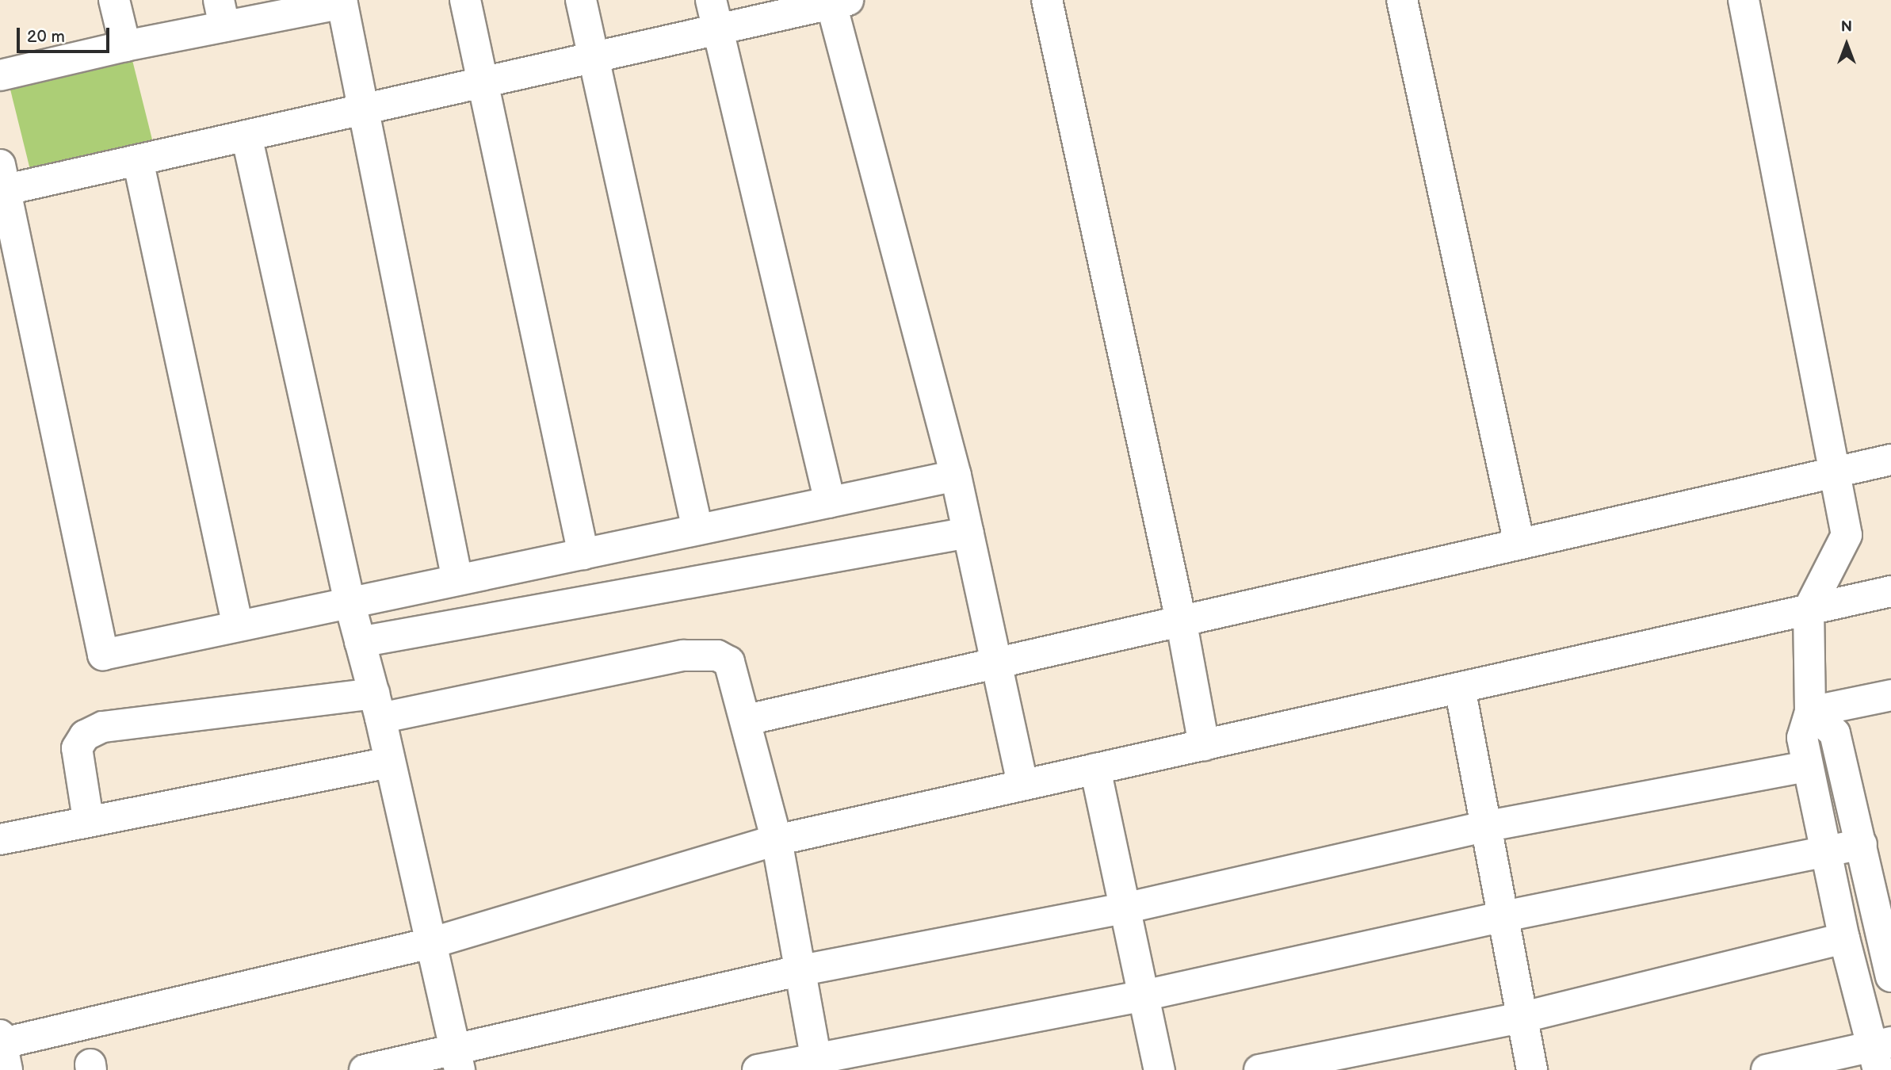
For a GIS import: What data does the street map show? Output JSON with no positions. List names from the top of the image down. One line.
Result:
{"scale_bar":"20 m","north":"top"}
